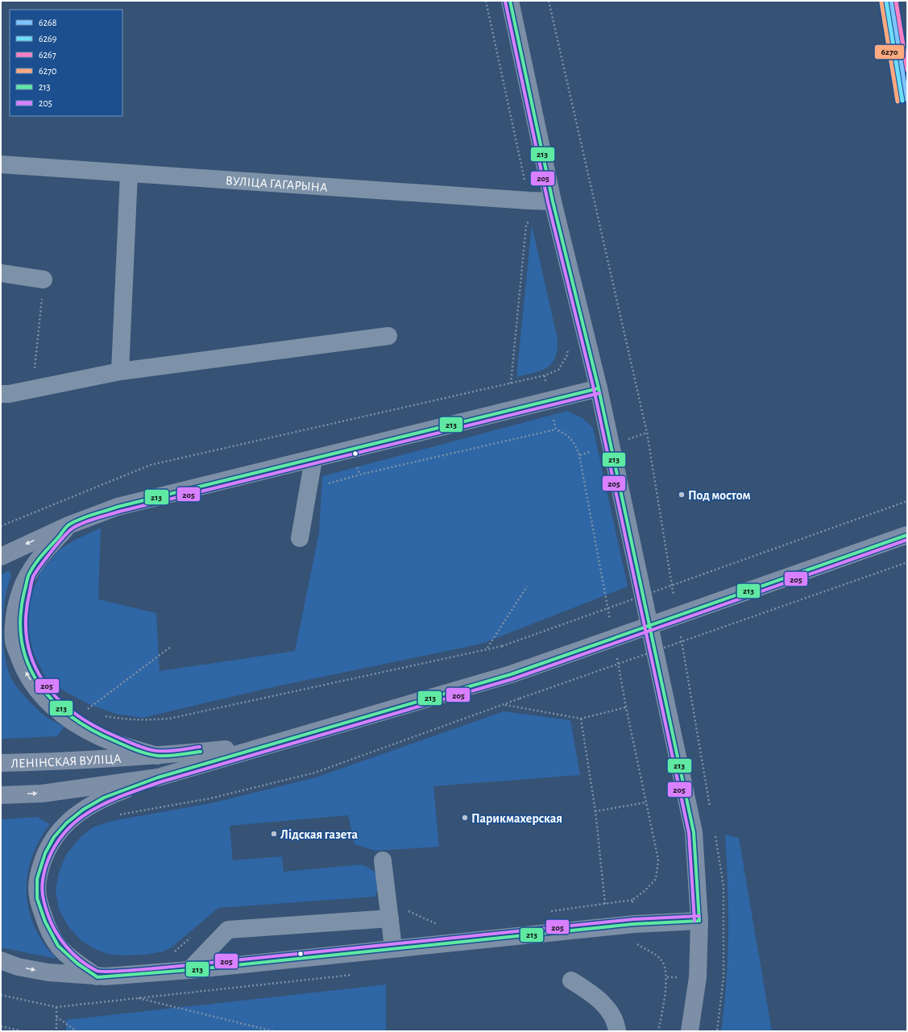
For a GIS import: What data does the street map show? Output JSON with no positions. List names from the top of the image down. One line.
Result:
{"streets":{"main road":["ЛЕНІНСКАЯ ВУЛІЦА"],"street":["ВУЛІЦА ГАГАРЫНА"]},"places":["Под мостом","Парикмахерская","Лідская газета"],"lines":["transit line 6268","transit line 6267","transit line 213","transit line 6269","transit line 205","transit line 6270"],"legend":["6268","6269","6267","6270","213","205"]}
